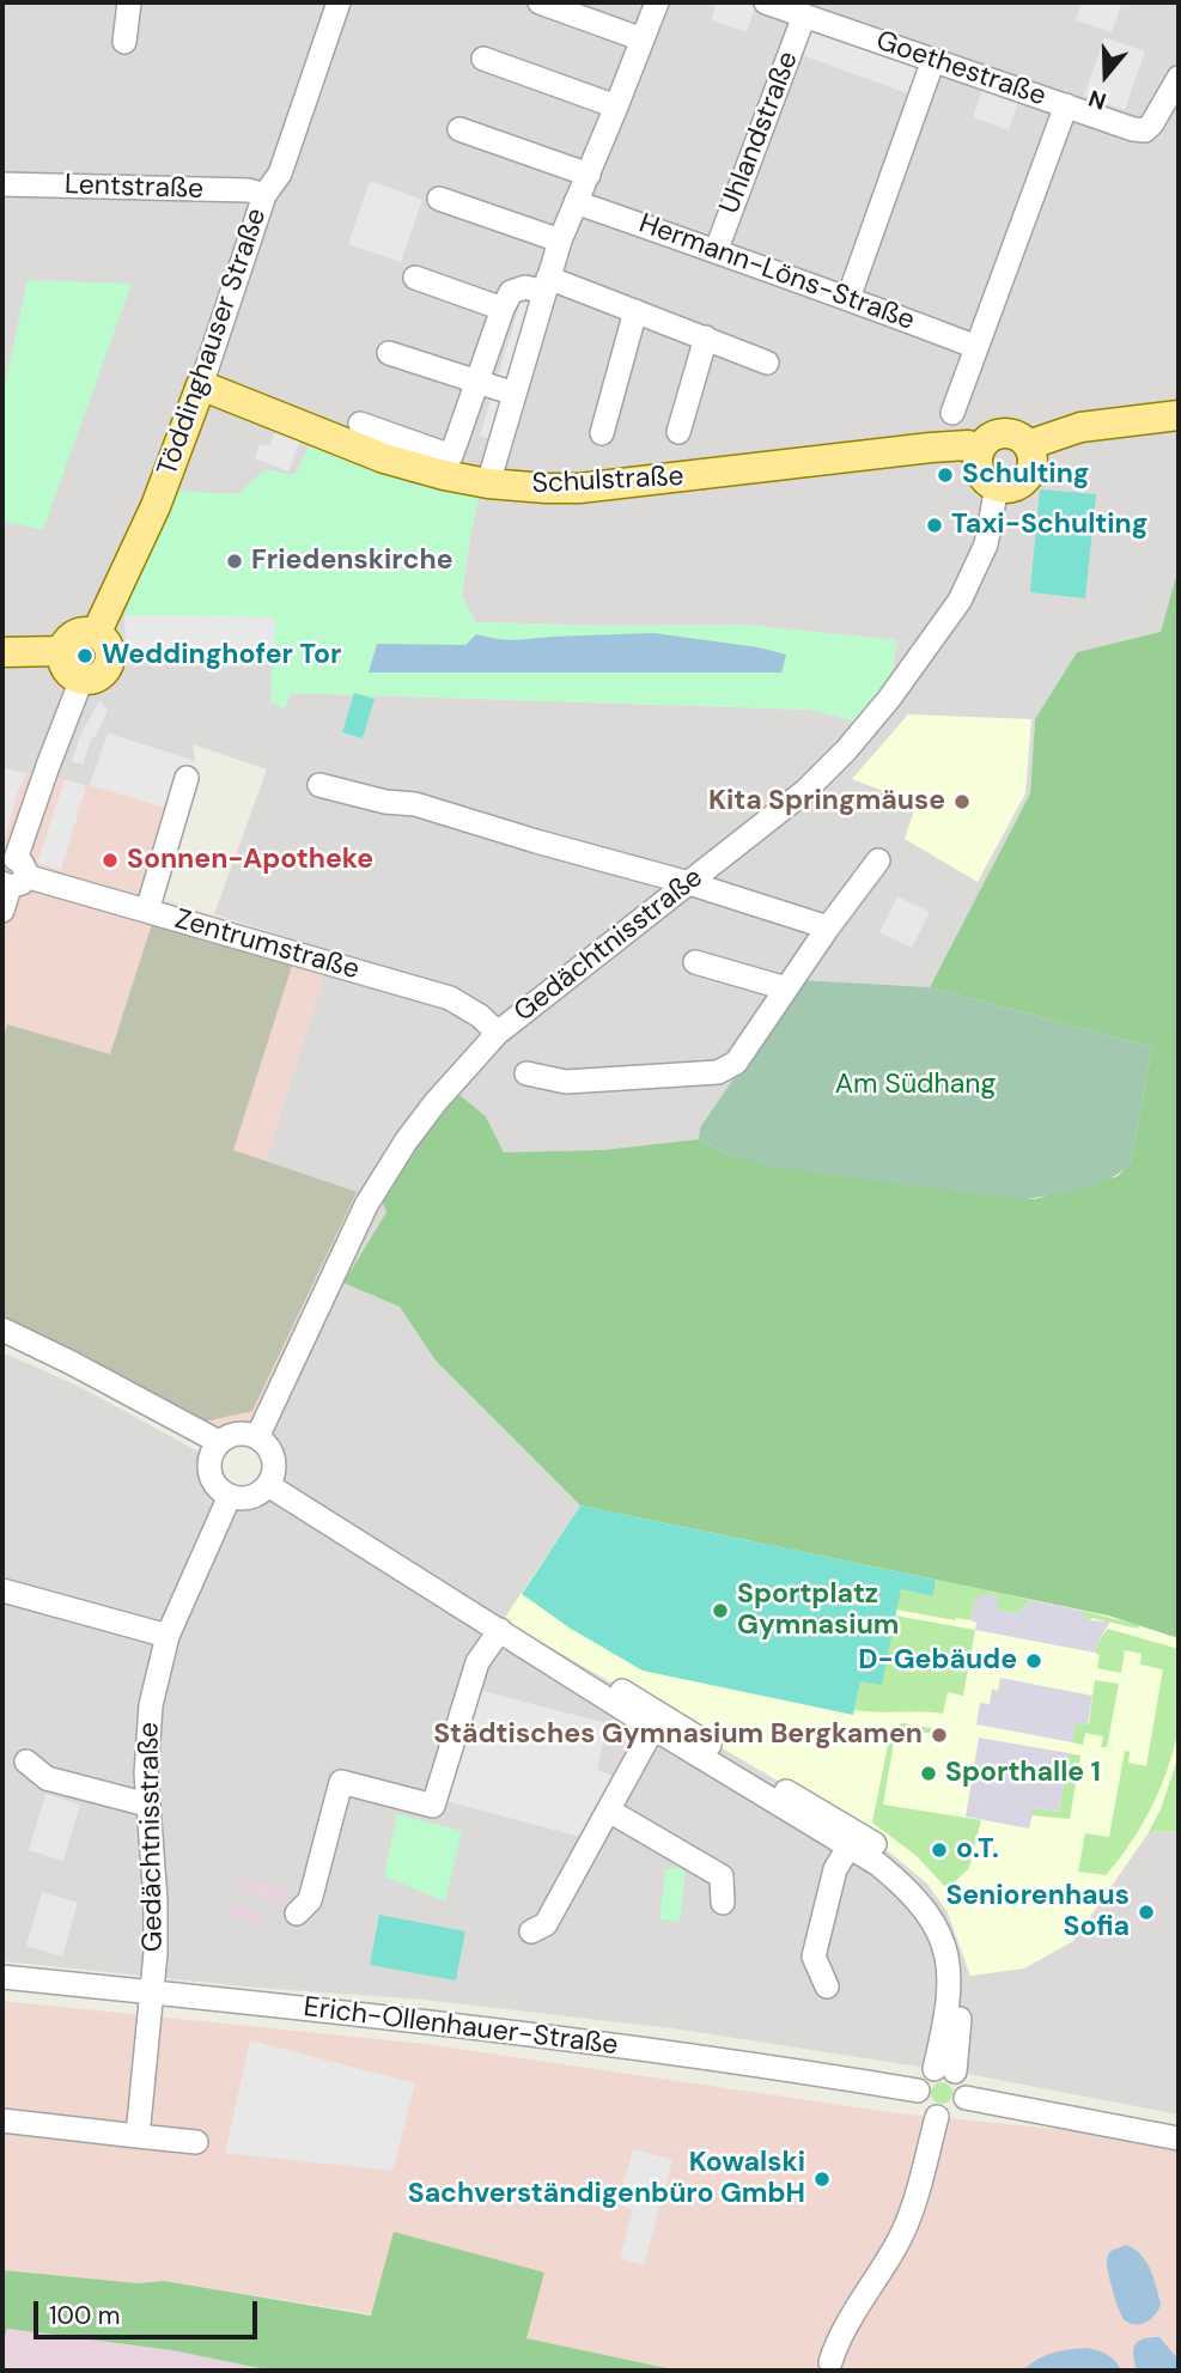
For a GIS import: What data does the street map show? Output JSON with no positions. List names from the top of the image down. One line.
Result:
{"streets":{"main road":["Töddinghauser Straße","Schulstraße"],"street":["Goethestraße","Uhlandstraße","Lentstraße","Hermann-Löns-Straße","Zentrumstraße","Gedächtnisstraße","Erich-Ollenhauer-Straße"]},"crossings":[["Goethestraße","Uhlandstraße"],["Uhlandstraße","Hermann-Löns-Straße"],["Lentstraße","Töddinghauser Straße"],["Töddinghauser Straße","Schulstraße"],["Schulstraße","Gedächtnisstraße"],["Zentrumstraße","Gedächtnisstraße"],["Gedächtnisstraße","Erich-Ollenhauer-Straße"]],"parks":["Am Südhang"],"places":["Schulting","Taxi-Schulting","Friedenskirche","Weddinghofer Tor","Kita Springmäuse","Sonnen-Apotheke","Sportplatz Gymnasium","D-Gebäude","Städtisches Gymnasium Bergkamen","Sporthalle 1","o.T.","Seniorenhaus Sofia","Kowalski Sachverständigenbüro GmbH"],"scale_bar":"100 m","north":"bottom"}
